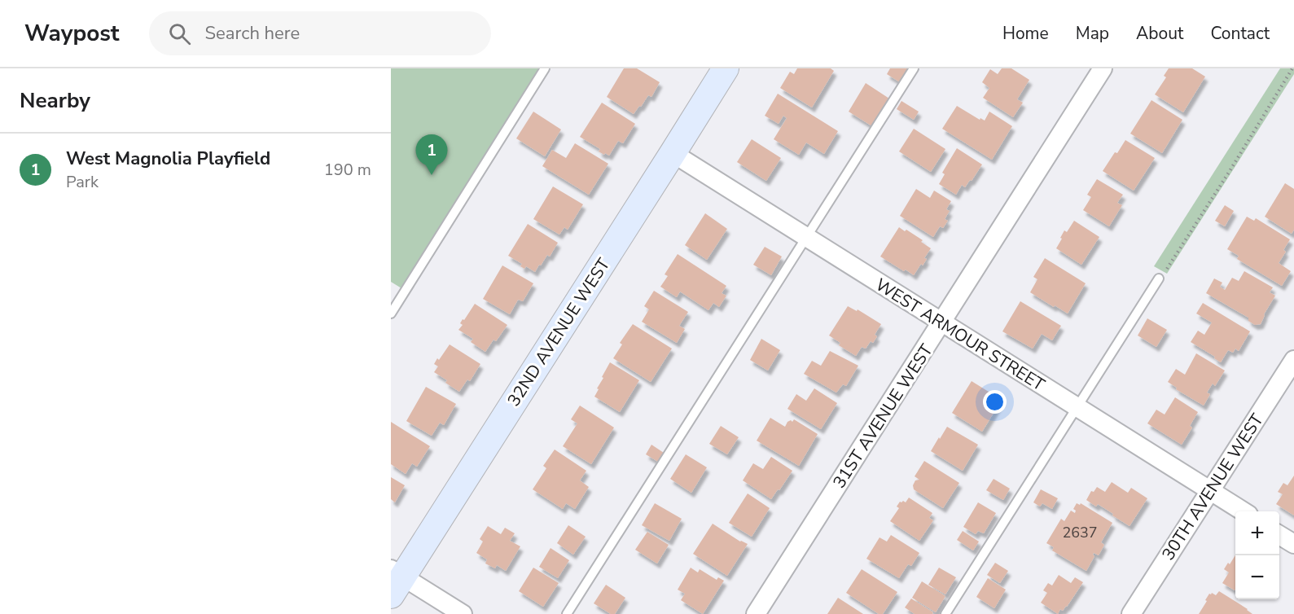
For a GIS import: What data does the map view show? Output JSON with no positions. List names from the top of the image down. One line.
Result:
{"streets":{"street":["32ND AVENUE WEST","WEST ARMOUR STREET","31ST AVENUE WEST","30TH AVENUE WEST"]},"crossings":[["32ND AVENUE WEST","WEST ARMOUR STREET"],["WEST ARMOUR STREET","31ST AVENUE WEST"],["WEST ARMOUR STREET","30TH AVENUE WEST"]],"house_numbers":["2637"],"page":{"header":"Waypost","search":"Search here","nav":["Home","Map","About","Contact"],"heading":"Nearby","list":[{"mark":"1","name":"West Magnolia Playfield","note":"Park","value":"190 m"}],"pins":"1","map_buttons":["+","−"]}}
